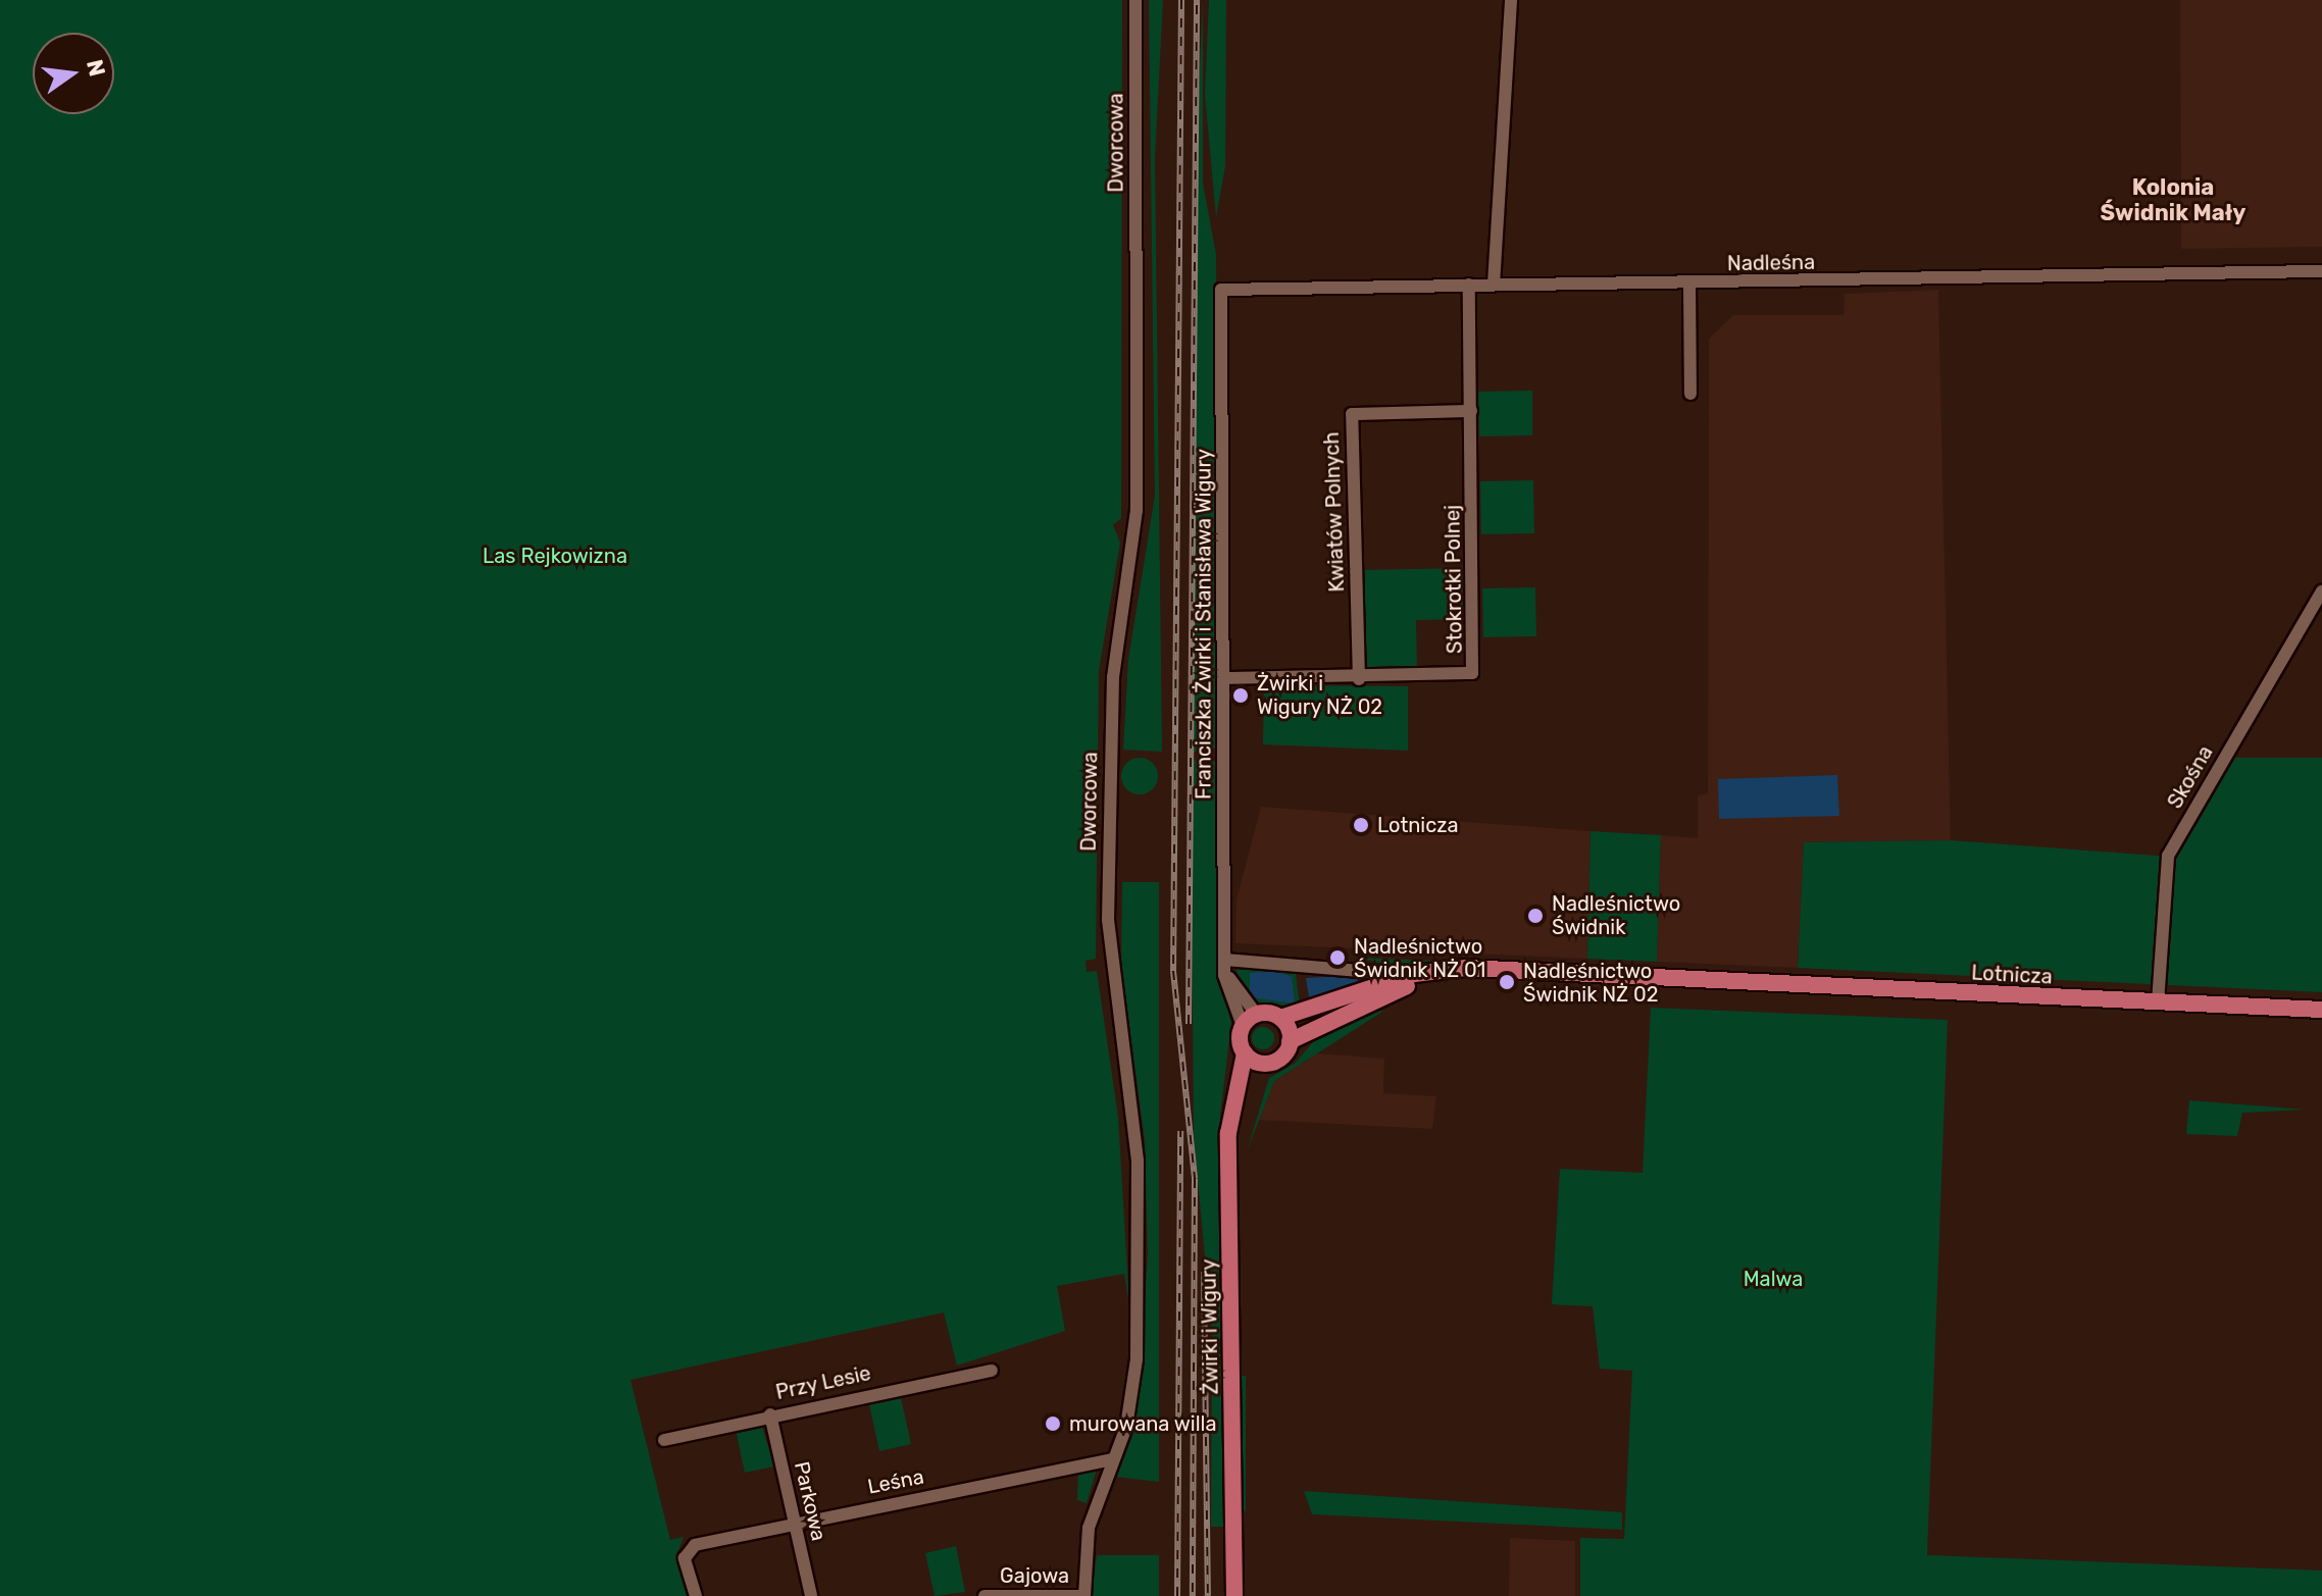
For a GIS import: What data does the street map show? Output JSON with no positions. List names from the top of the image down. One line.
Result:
{"streets":{"main road":["Lotnicza","Żwirki i Wigury"],"street":["Dworcowa","Nadleśna","Kwiatów Polnych","Stokrotki Polnej","Franciszka Żwirki i Stanisława Wigury","Skośna","Przy Lesie","Leśna","Parkowa","Gajowa"]},"crossings":[["Dworcowa","Leśna"],["Dworcowa","Gajowa"],["Nadleśna","Stokrotki Polnej"],["Nadleśna","Franciszka Żwirki i Stanisława Wigury"],["Kwiatów Polnych","Stokrotki Polnej"],["Stokrotki Polnej","Franciszka Żwirki i Stanisława Wigury"],["Skośna","Lotnicza"],["Lotnicza","Żwirki i Wigury"],["Przy Lesie","Parkowa"],["Leśna","Parkowa"]],"districts":["Kolonia Świdnik Mały"],"parks":["Las Rejkowizna","Malwa"],"places":["Żwirki i Wigury NŻ 02","Lotnicza","Nadleśnictwo Świdnik","Nadleśnictwo Świdnik NŻ 01","Nadleśnictwo Świdnik NŻ 02","murowana willa"],"north":"right"}
